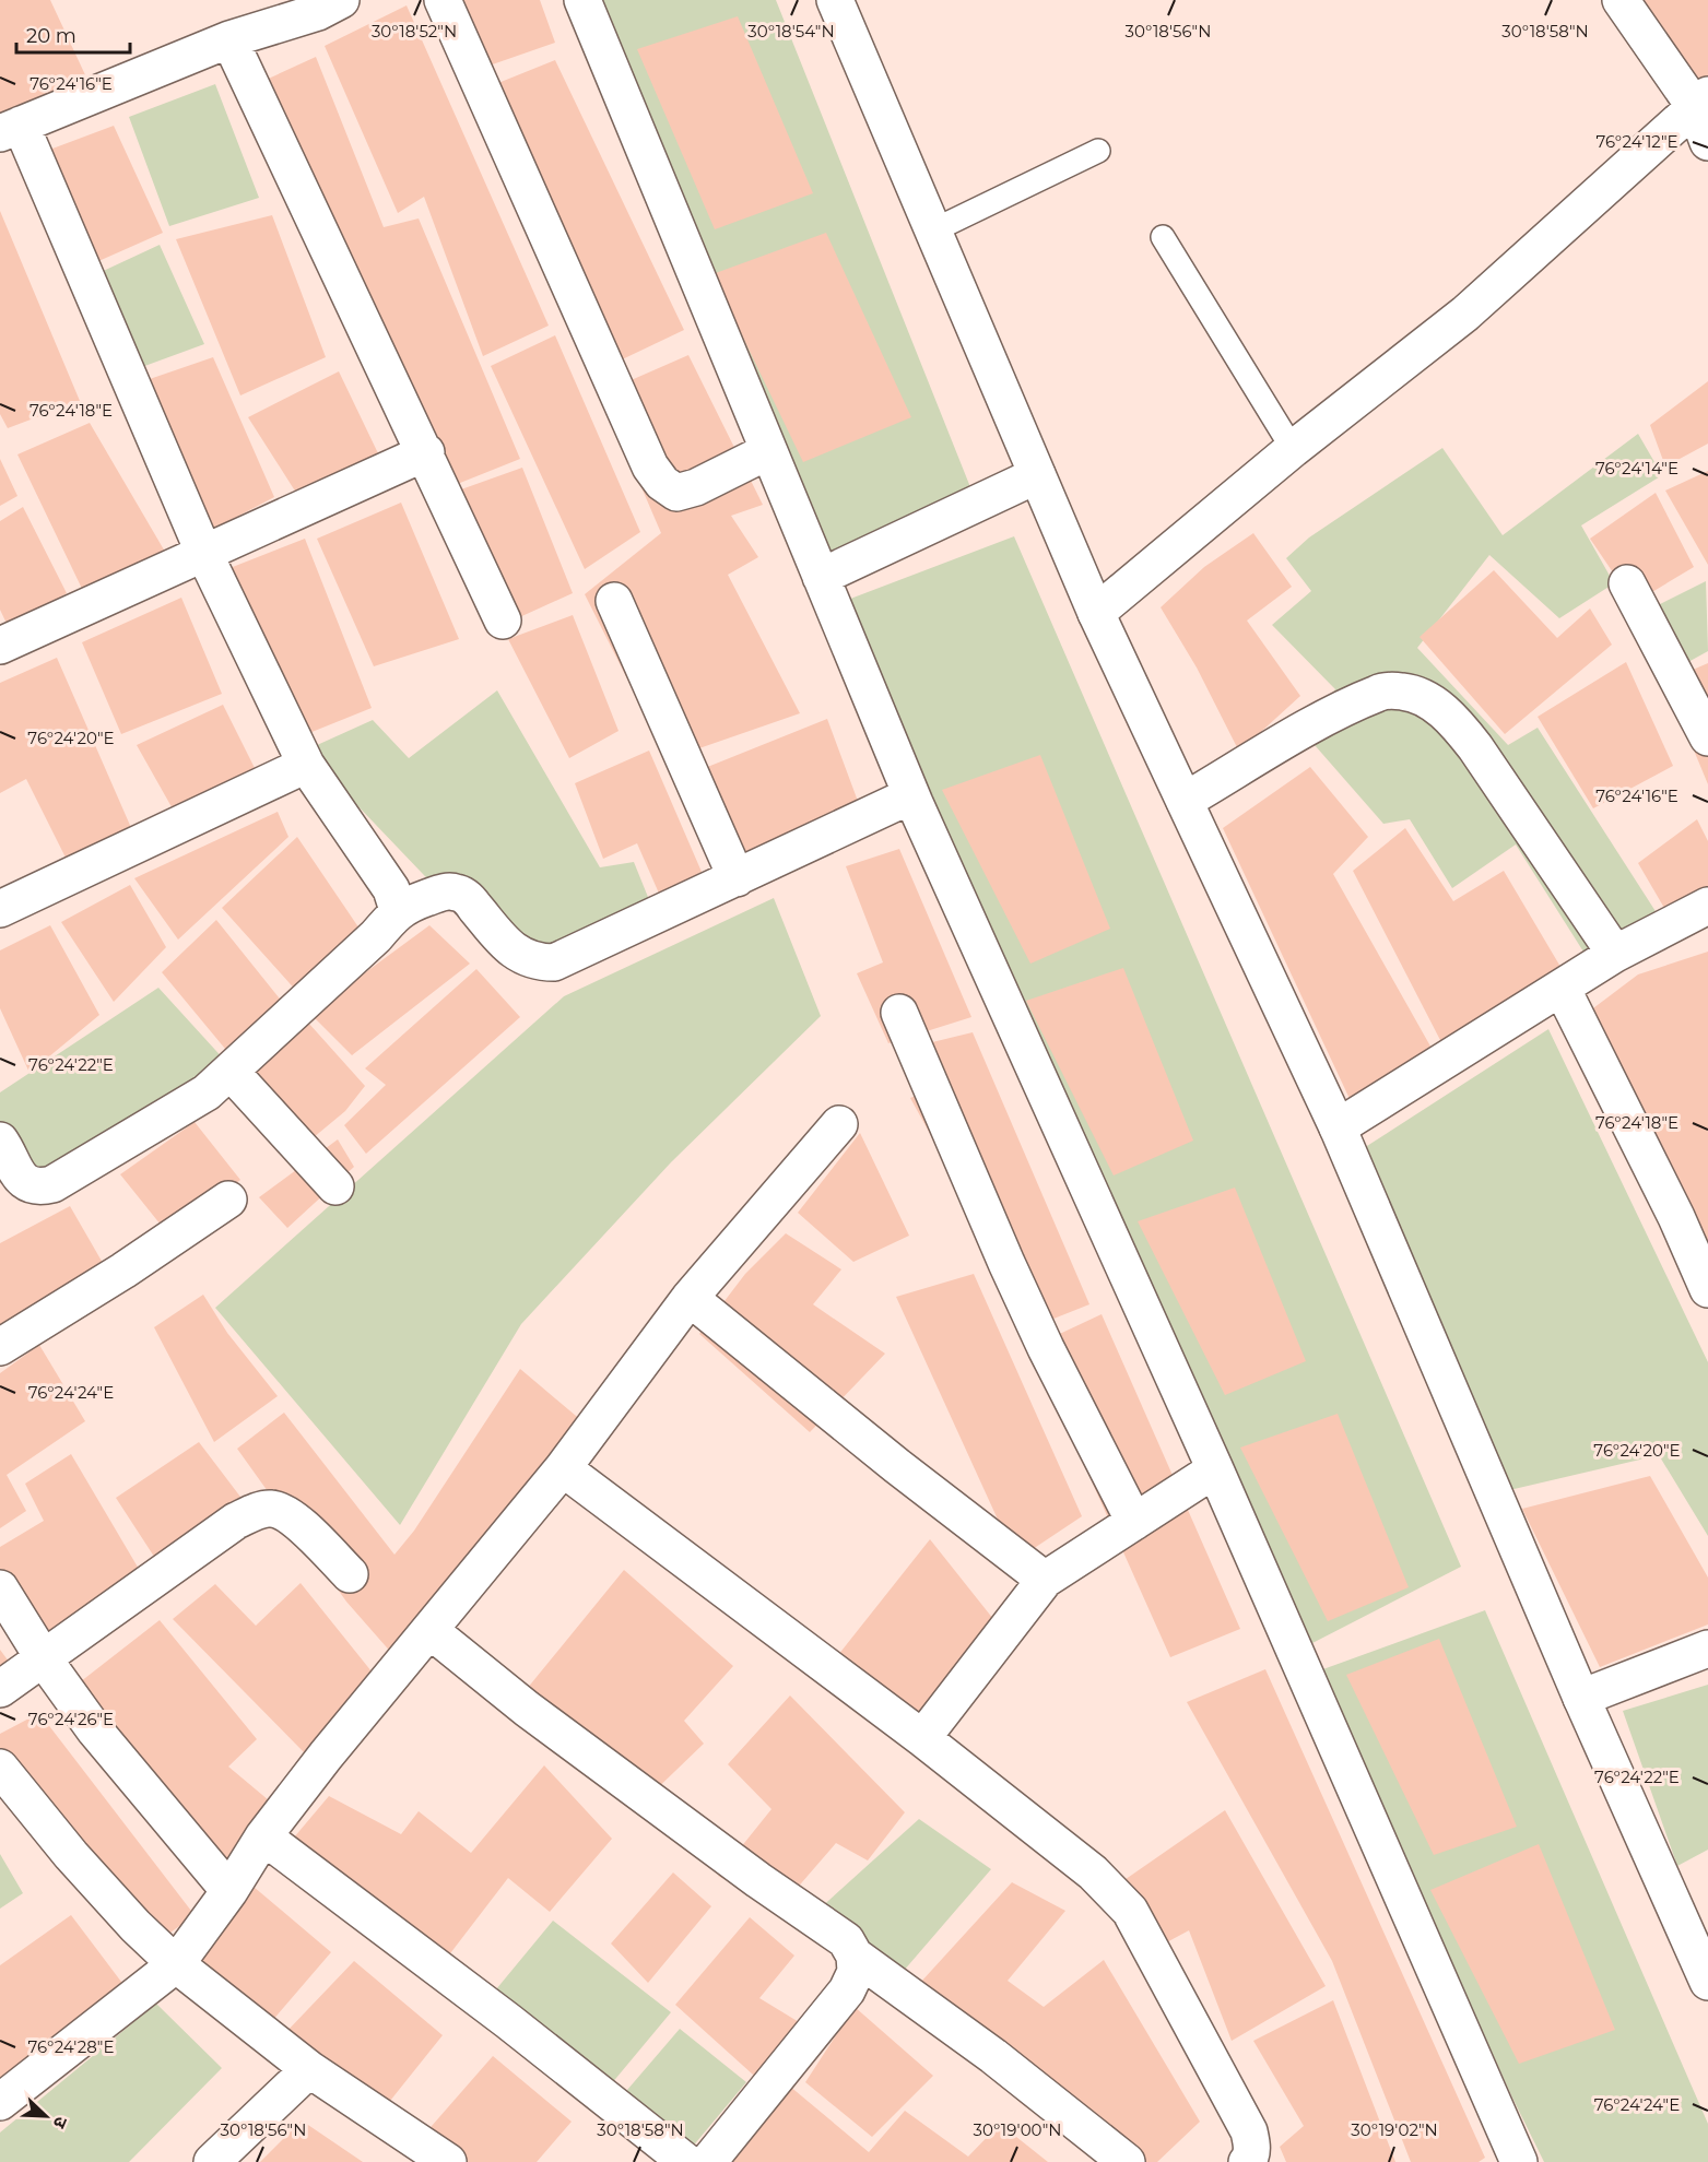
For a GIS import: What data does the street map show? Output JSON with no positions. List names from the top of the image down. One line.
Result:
{"scale_bar":"20 m","north":"bottom right","coordinates":["30°18'52\"N","30°18'54\"N","30°18'56\"N","30°18'58\"N","76°24'16\"E","76°24'12\"E","76°24'18\"E","76°24'14\"E","76°24'20\"E","76°24'22\"E","76°24'24\"E","76°24'26\"E","76°24'28\"E","30°19'00\"N","30°19'02\"N"]}
